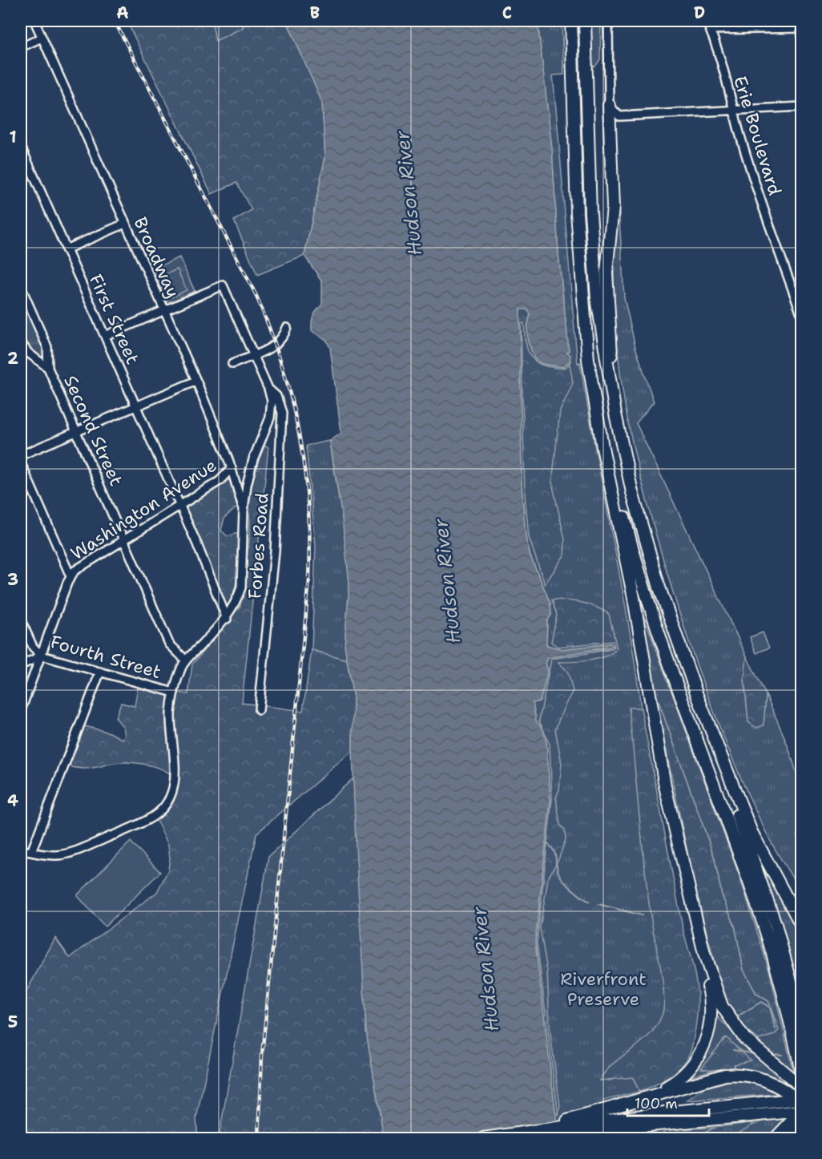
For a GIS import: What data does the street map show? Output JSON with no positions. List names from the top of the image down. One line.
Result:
{"streets":{"street":["Erie Boulevard","Broadway","First Street","Second Street","Washington Avenue","Forbes Road","Fourth Street"]},"crossings":[["Broadway","Washington Avenue"],["First Street","Washington Avenue"],["Second Street","Washington Avenue"],["Washington Avenue","Fourth Street"]],"water":["Hudson River"],"parks":["Riverfront Preserve"],"scale_bar":"100 m","grid":{"columns":["A","B","C","D"],"rows":["1","2","3","4","5"]}}
